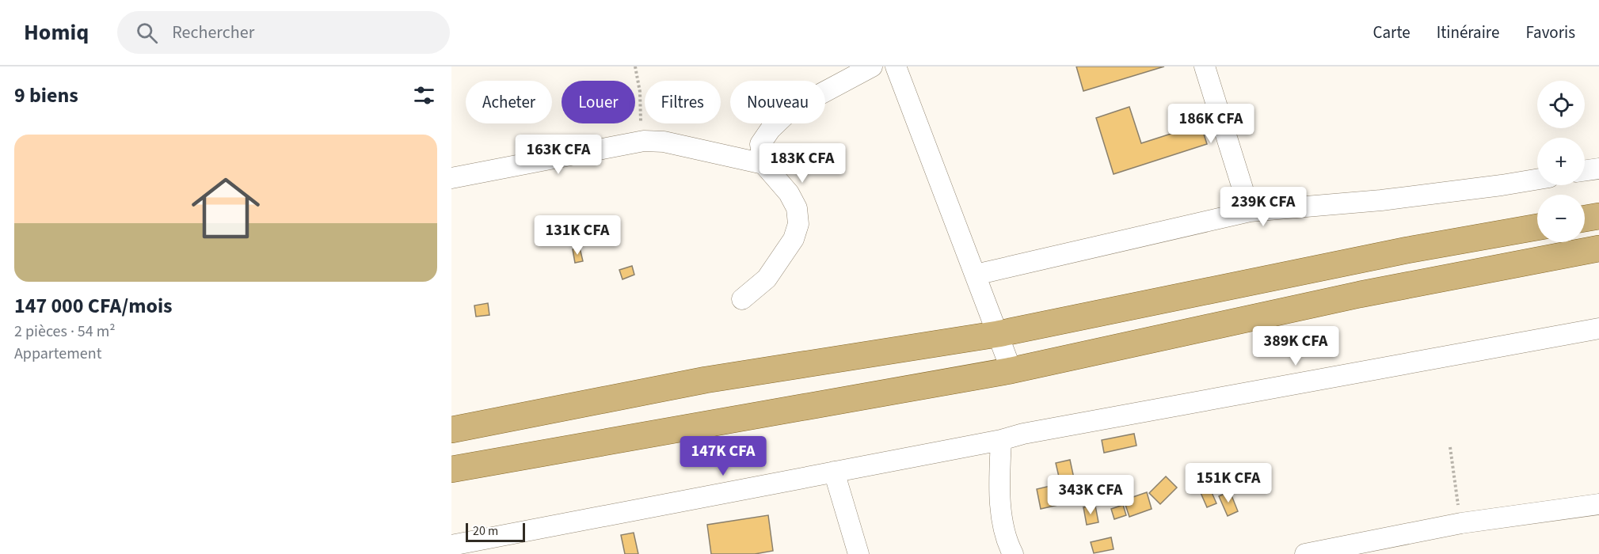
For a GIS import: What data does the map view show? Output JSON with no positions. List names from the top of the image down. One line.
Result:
{"scale_bar":"20 m","page":{"header":"Homiq","search":"Rechercher","nav":["Carte","Itinéraire","Favoris"],"heading":"9 biens","map_buttons":["+","−"],"chip":["Acheter","Louer","Filtres","Nouveau"],"price":["186K CFA","163K CFA","183K CFA","239K CFA","131K CFA","389K CFA","147K CFA","151K CFA","343K CFA"],"list":[{"name":"147 000 CFA/mois","note":"2 pièces · 54 m² · Appartement"}],"scale":"20 m"}}
